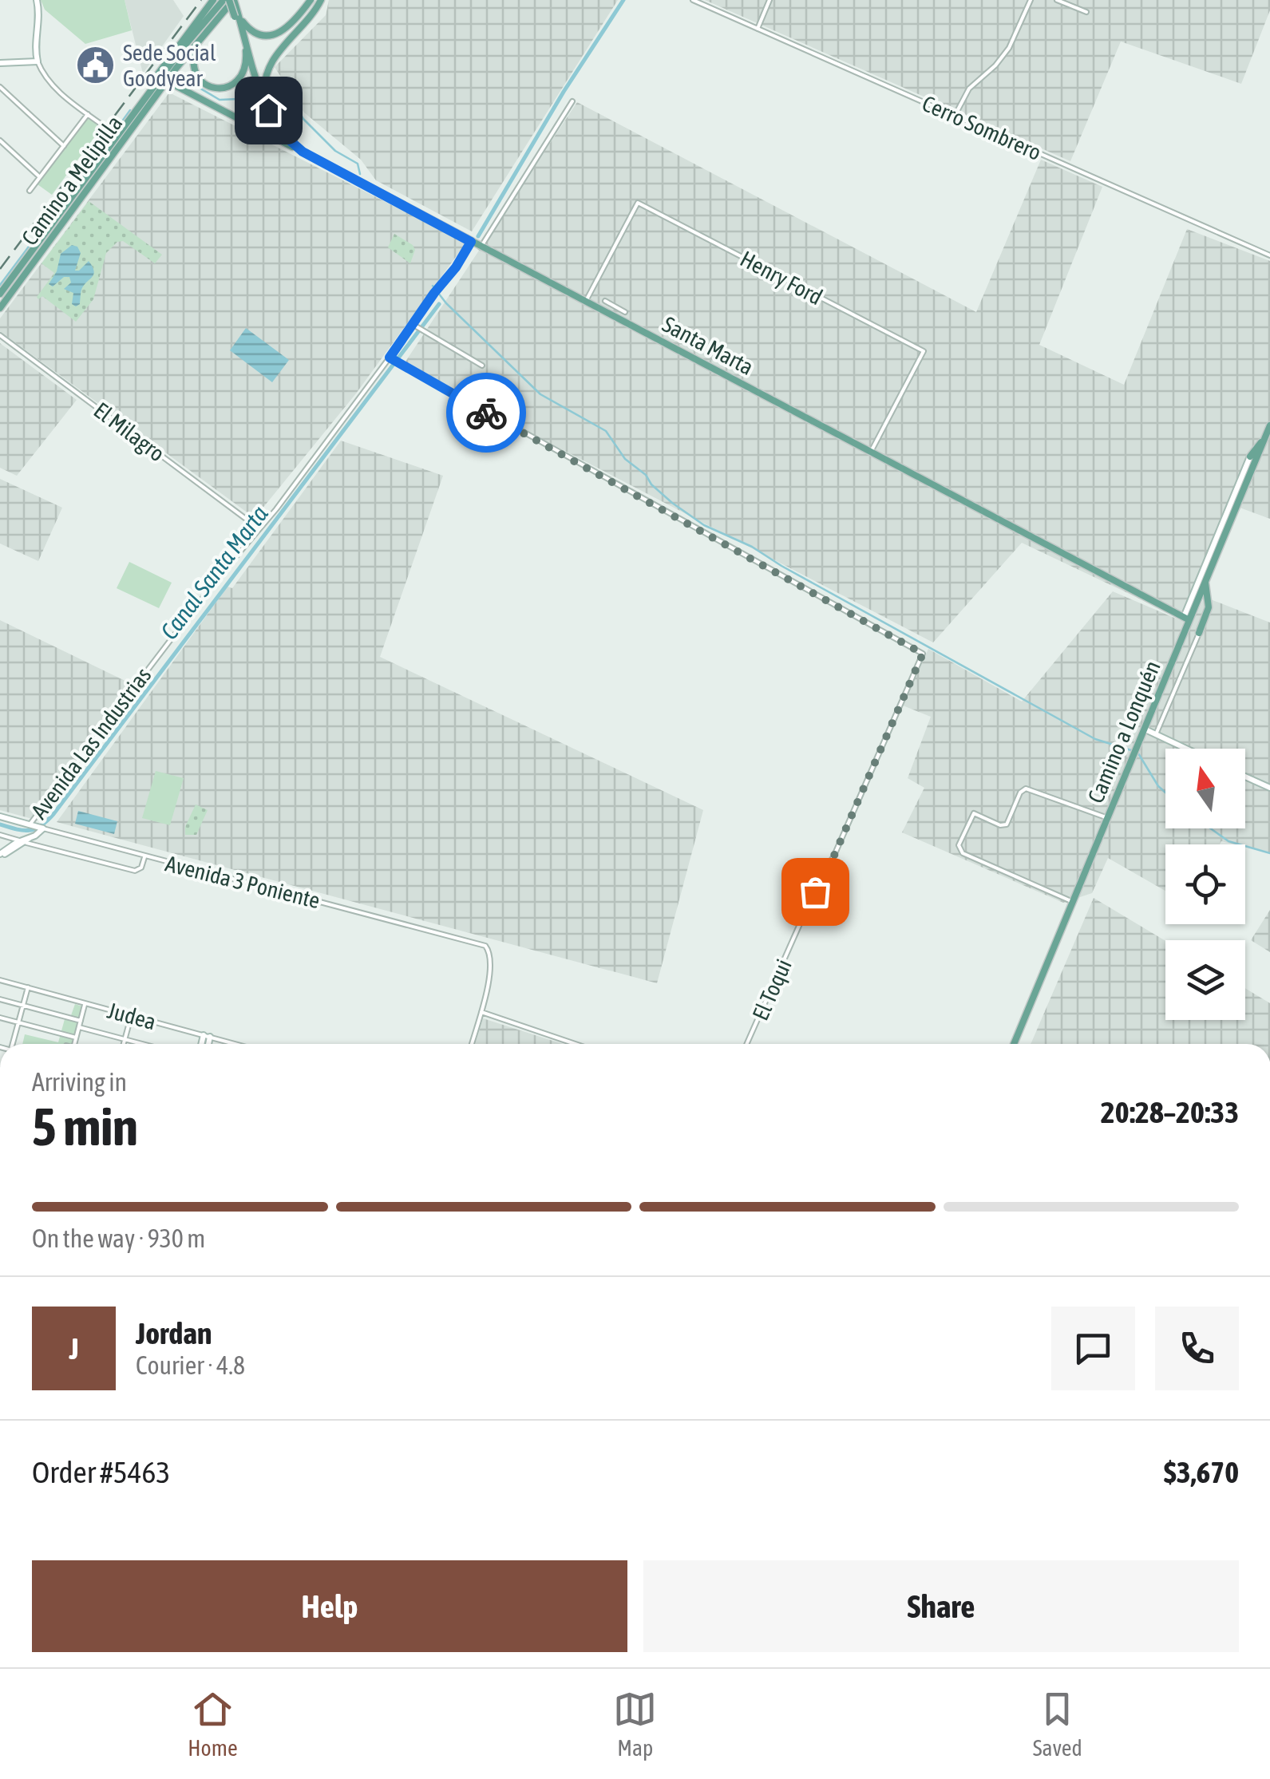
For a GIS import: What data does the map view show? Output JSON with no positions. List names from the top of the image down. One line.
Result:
{"streets":{"main road":["Camino a Melipilla","Santa Marta","Camino a Lonquén"],"street":["Cerro Sombrero","Henry Ford","El Milagro","Avenida Las Industrias","Avenida 3 Poniente","El Toqui","Judea"]},"crossings":[["Henry Ford","Santa Marta"],["Santa Marta","Camino a Lonquén"],["Santa Marta","Avenida Las Industrias"],["El Milagro","Avenida Las Industrias"],["Avenida Las Industrias","Avenida 3 Poniente"],["Avenida Las Industrias","El Toqui"]],"water":["Canal Santa Marta"],"places":{"public building":["Sede Social Goodyear"]},"north":"top","page":{"heading":["5 min","Arriving in","20:28–20:33"],"panel":["Jordan","Courier · 4.8","Order #5463","$3,670"],"bar":"On the way · 930 m","round":"J","buttons":["Help","Share"],"tabs":["Home","Map","Saved"]}}
